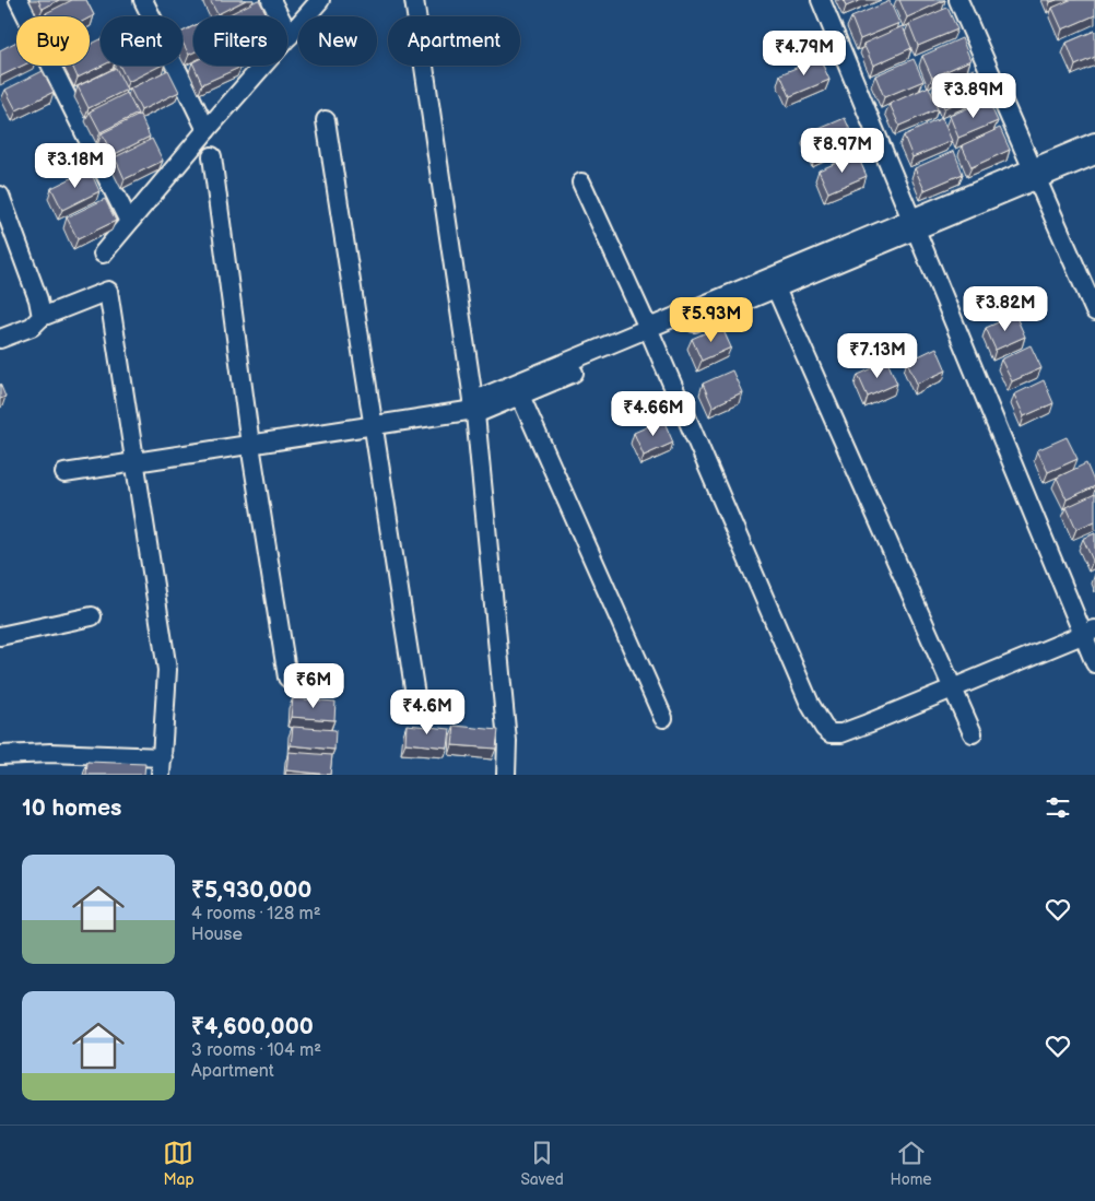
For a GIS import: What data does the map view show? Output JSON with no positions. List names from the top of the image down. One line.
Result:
{"page":{"chip":["Buy","Rent","Filters","New","Apartment"],"price":["₹4.79M","₹3.89M","₹8.97M","₹3.18M","₹3.82M","₹5.93M","₹7.13M","₹4.66M","₹6M","₹4.6M"],"heading":"10 homes","list":[{"name":"₹5,930,000","note":"4 rooms · 128 m² · House"},{"name":"₹4,600,000","note":"3 rooms · 104 m² · Apartment"}],"tabs":["Map","Saved","Home"]}}
